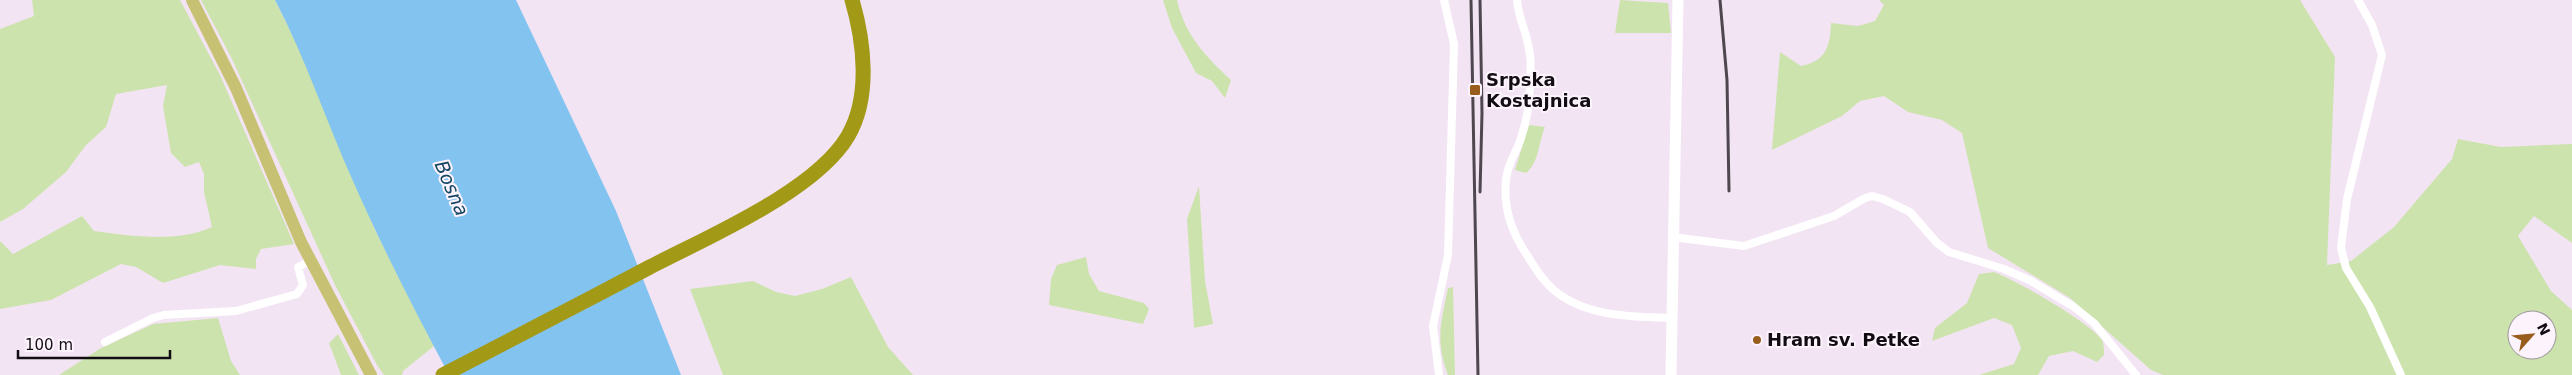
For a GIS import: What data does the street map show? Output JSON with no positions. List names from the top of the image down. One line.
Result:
{"water":["Bosna"],"places":{"transit":["Srpska Kostajnica"],"other":["Hram sv. Petke"]},"scale_bar":"100 m","north":"top right"}
